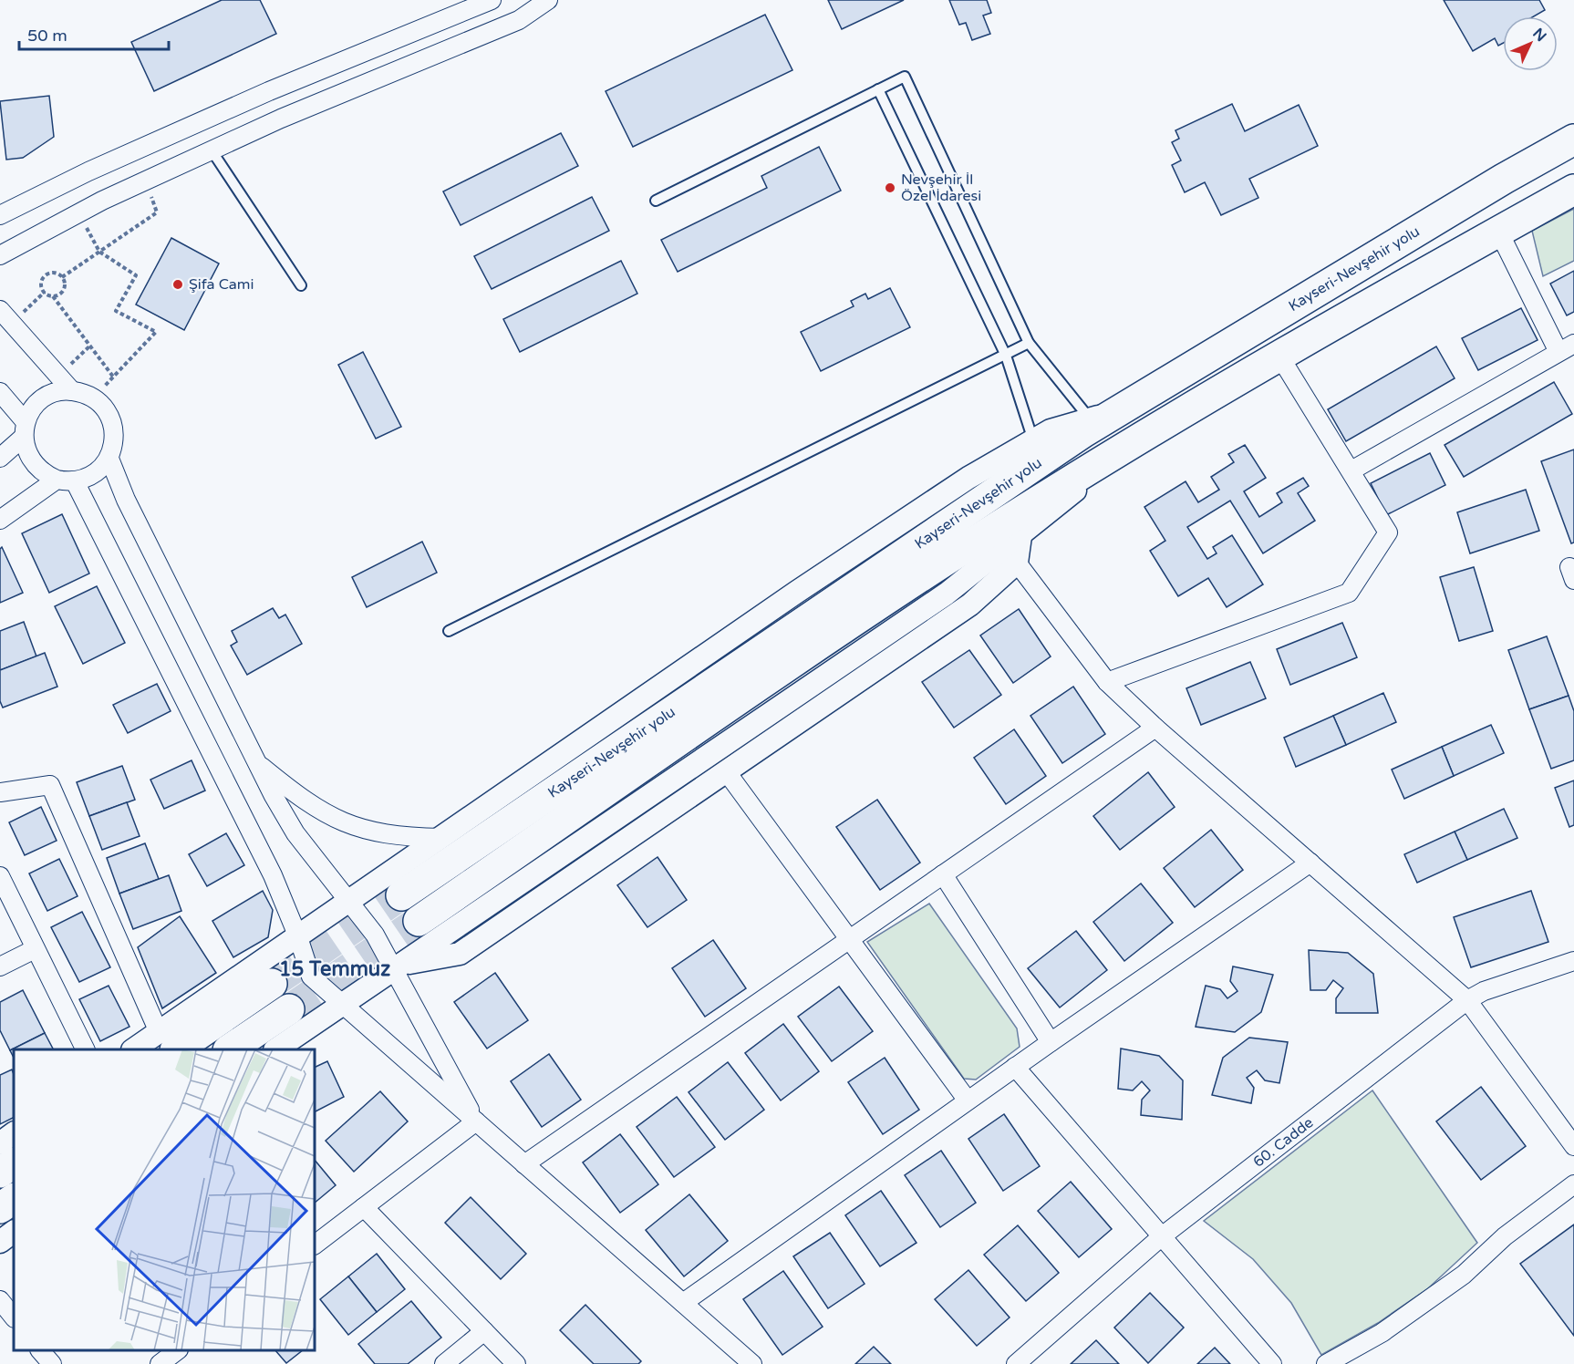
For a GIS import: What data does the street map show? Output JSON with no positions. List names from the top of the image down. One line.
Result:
{"streets":{"highway":["Kayseri-Nevşehir yolu"],"street":["60. Cadde"]},"districts":["15 Temmuz"],"places":["Nevşehir İl Özel İdaresi","Şifa Cami"],"scale_bar":"50 m","north":"top right"}
